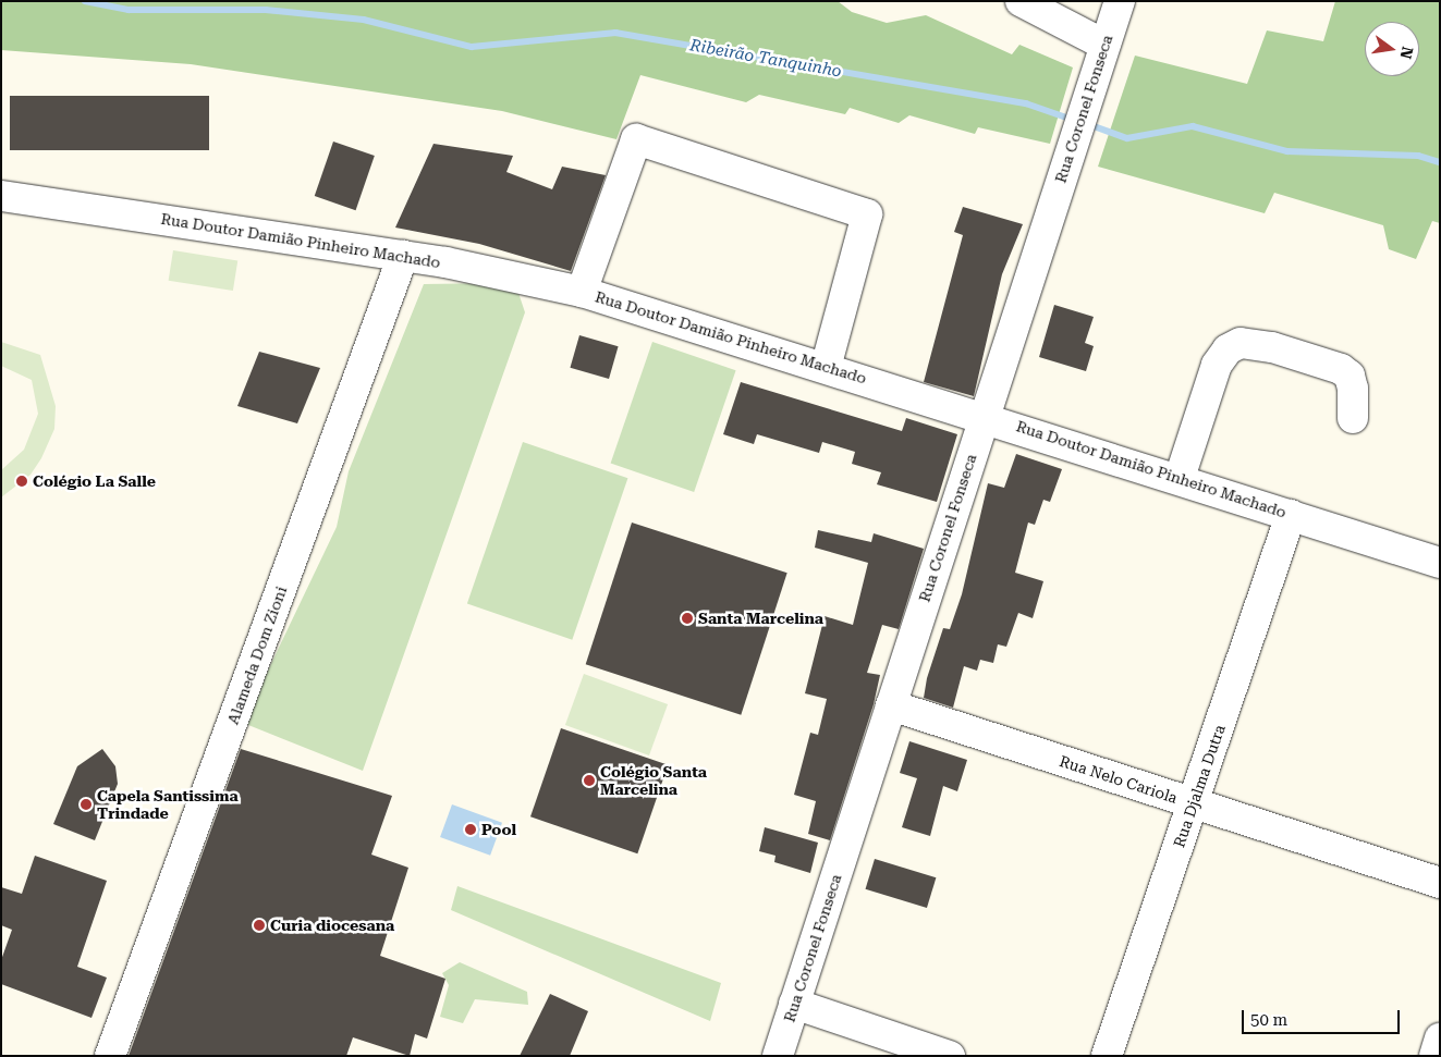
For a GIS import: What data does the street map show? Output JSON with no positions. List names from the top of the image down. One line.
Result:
{"streets":{"street":["Rua Coronel Fonseca","Rua Doutor Damião Pinheiro Machado","Alameda Dom Zioni","Rua Nelo Cariola","Rua Djalma Dutra"]},"crossings":[["Rua Coronel Fonseca","Rua Doutor Damião Pinheiro Machado"],["Rua Coronel Fonseca","Rua Nelo Cariola"],["Rua Doutor Damião Pinheiro Machado","Alameda Dom Zioni"],["Rua Doutor Damião Pinheiro Machado","Rua Djalma Dutra"],["Rua Nelo Cariola","Rua Djalma Dutra"]],"water":["Ribeirão Tanquinho"],"places":["Colégio La Salle","Santa Marcelina","Colégio Santa Marcelina","Capela Santissima Trindade","Pool","Curia diocesana"],"scale_bar":"50 m","north":"right"}
